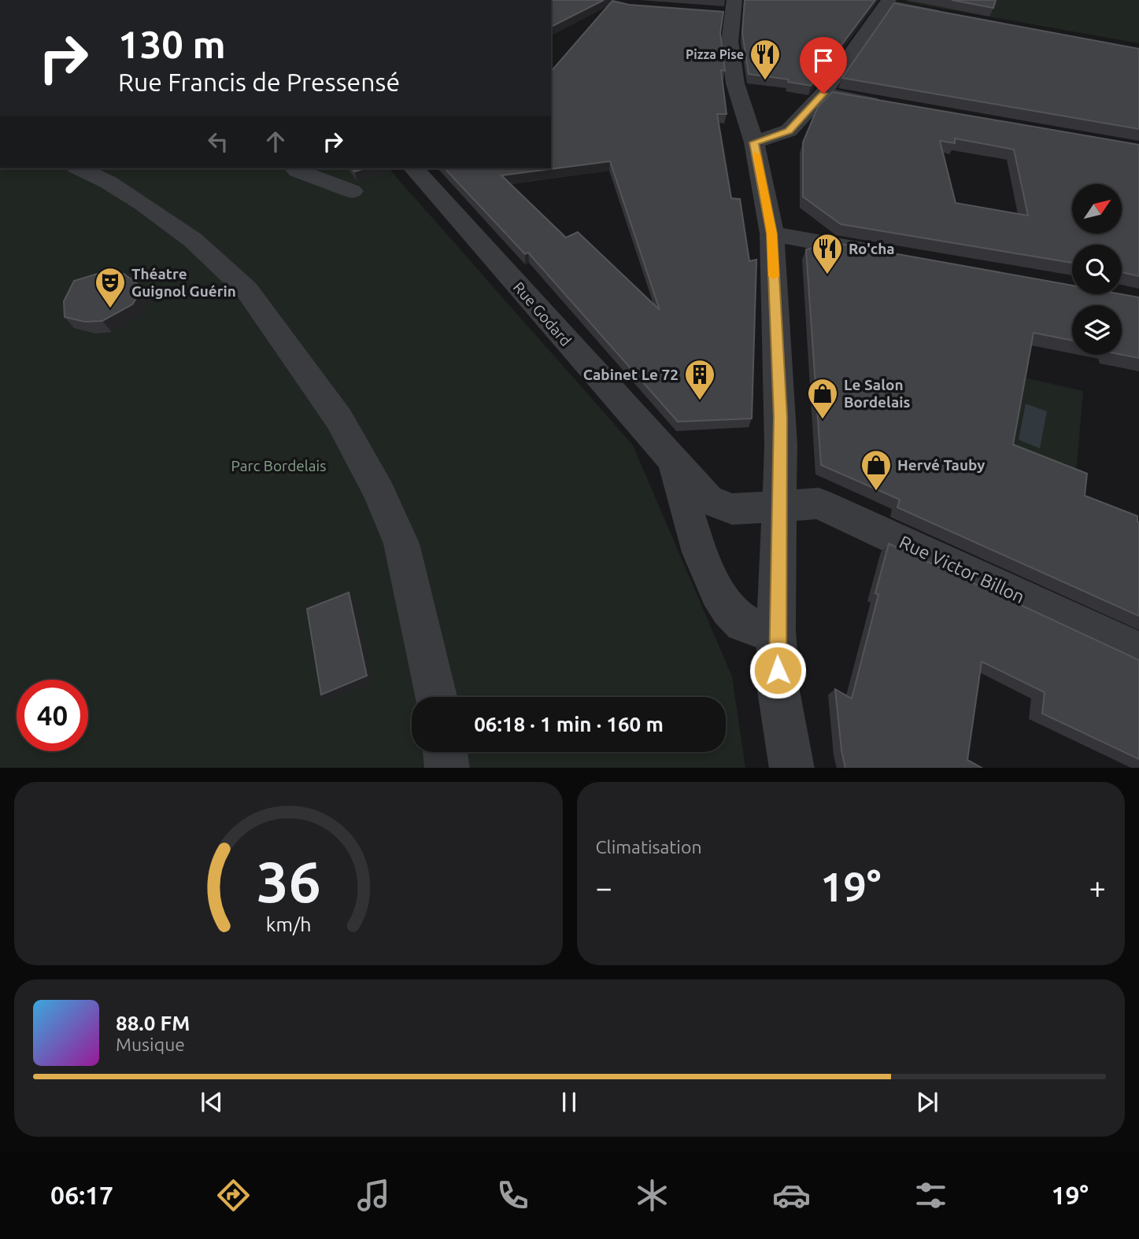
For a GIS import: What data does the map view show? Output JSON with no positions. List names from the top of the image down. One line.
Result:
{"streets":{"street":["Rue Godard","Rue Victor Billon"]},"crossings":[["Rue Godard","Rue Victor Billon"]],"parks":["Parc Bordelais"],"places":{"restaurant":["Pizza Pise","Ro'cha"],"theatre":["Théatre Guignol Guérin"],"building":["Cabinet Le 72"],"shop":["Le Salon Bordelais","Hervé Tauby"]},"north":"top right","page":{"turn":["130 m","Rue Francis de Pressensé"],"limit":"40","trip":"06:18 · 1 min · 160 m","tile":"Climatisation","heat":["−","19°","+"],"song":["88.0 FM","Musique"],"tabs":["06:17","19°"],"gauge":["36","km/h"]}}
